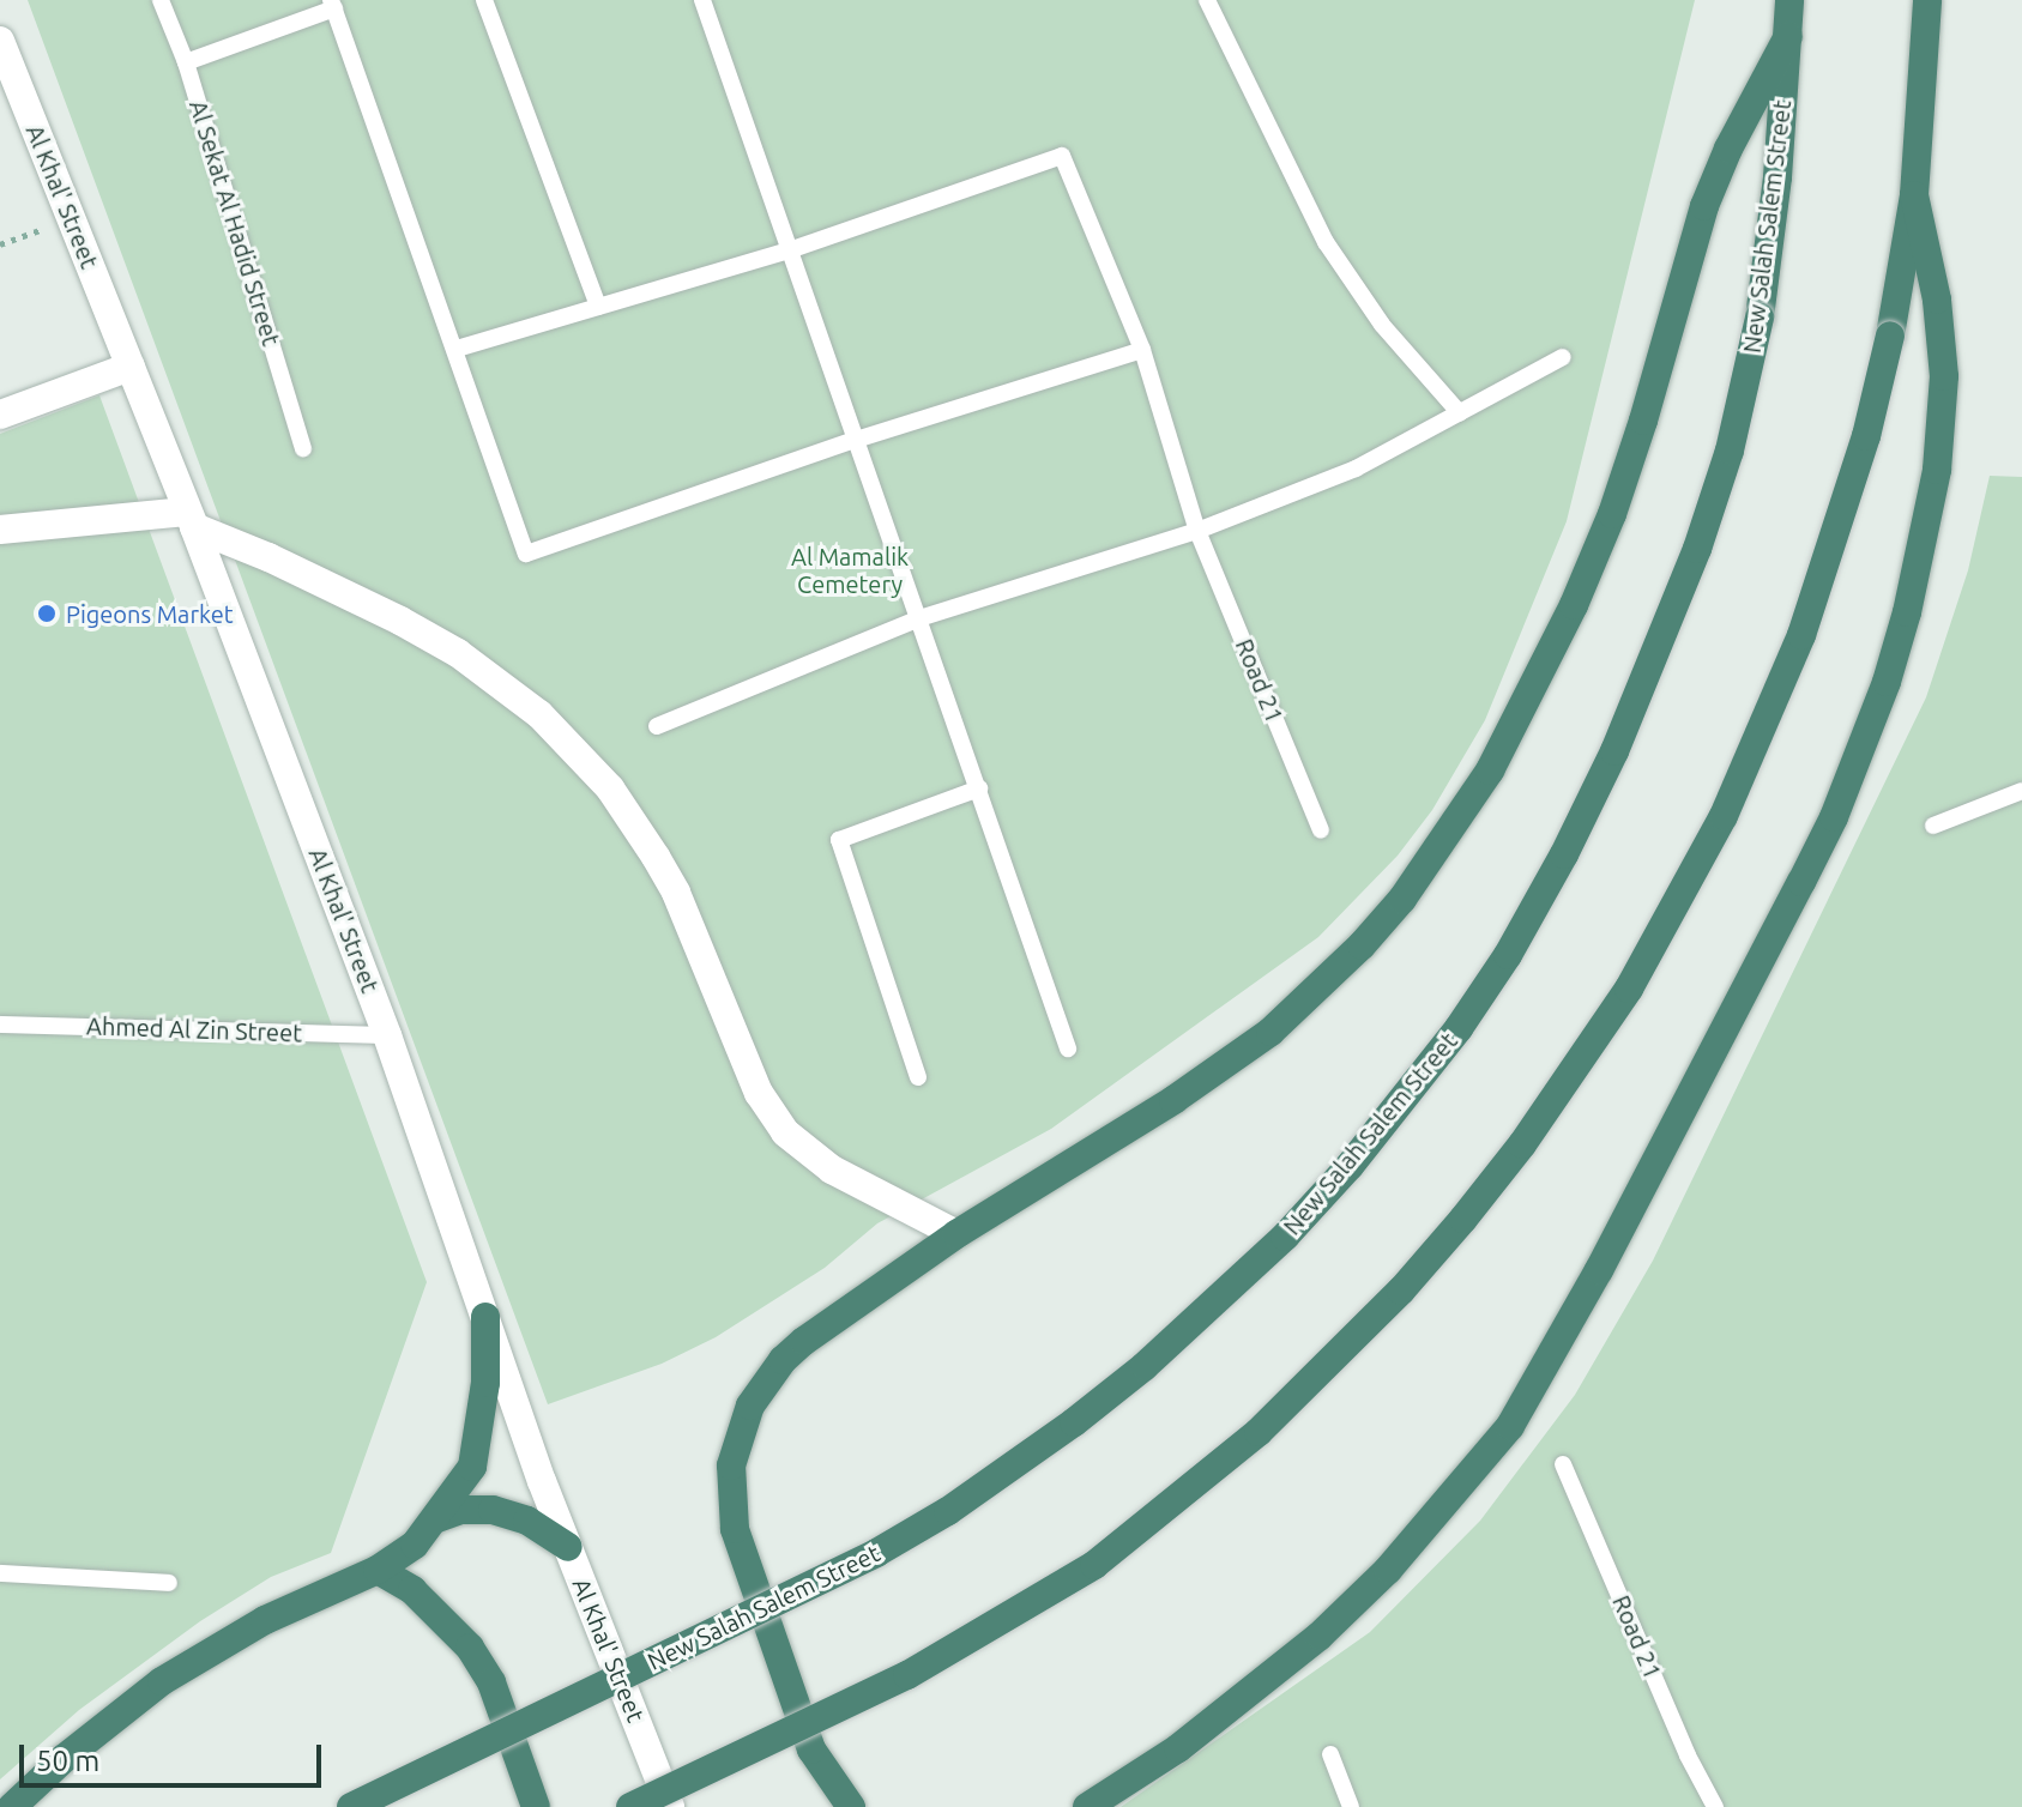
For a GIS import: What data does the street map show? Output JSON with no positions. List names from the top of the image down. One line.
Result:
{"streets":{"highway":["New Salah Salem Street"],"street":["Al Khal' Street"],"lane":["Al Sekat Al Hadid Street","Road 21","Ahmed Al Zin Street"]},"crossings":[["Al Khal' Street","Ahmed Al Zin Street"]],"parks":["Al Mamalik Cemetery"],"places":["Pigeons Market"],"scale_bar":"50 m"}
